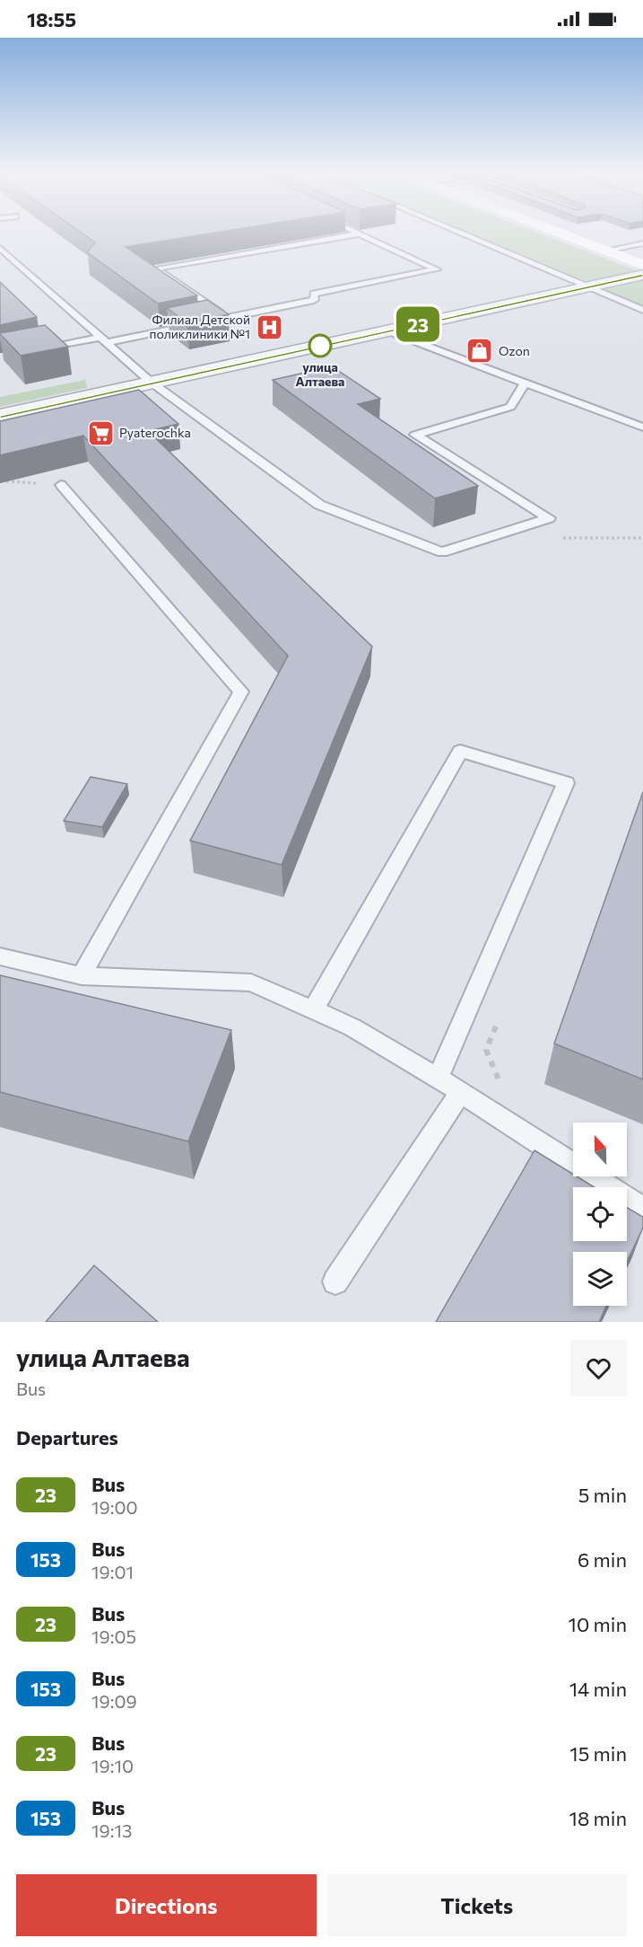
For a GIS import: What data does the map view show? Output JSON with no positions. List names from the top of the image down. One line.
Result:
{"places":{"hospital":["Филиал Детской поликлиники №1"],"other":["улица Алтаева"],"shop":["Ozon"],"supermarket":["Pyaterochka"]},"lines":["bus line 23"],"north":"top","page":{"status":"18:55","on_map":"23","heading":[["улица Алтаева","Bus"],"Departures"],"list":[{"mark":"23","name":"Bus","note":"19:00","value":"5 min"},{"mark":"153","name":"Bus","note":"19:01","value":"6 min"},{"mark":"23","name":"Bus","note":"19:05","value":"10 min"},{"mark":"153","name":"Bus","note":"19:09","value":"14 min"},{"mark":"23","name":"Bus","note":"19:10","value":"15 min"},{"mark":"153","name":"Bus","note":"19:13","value":"18 min"}],"buttons":["Directions","Tickets"]}}
